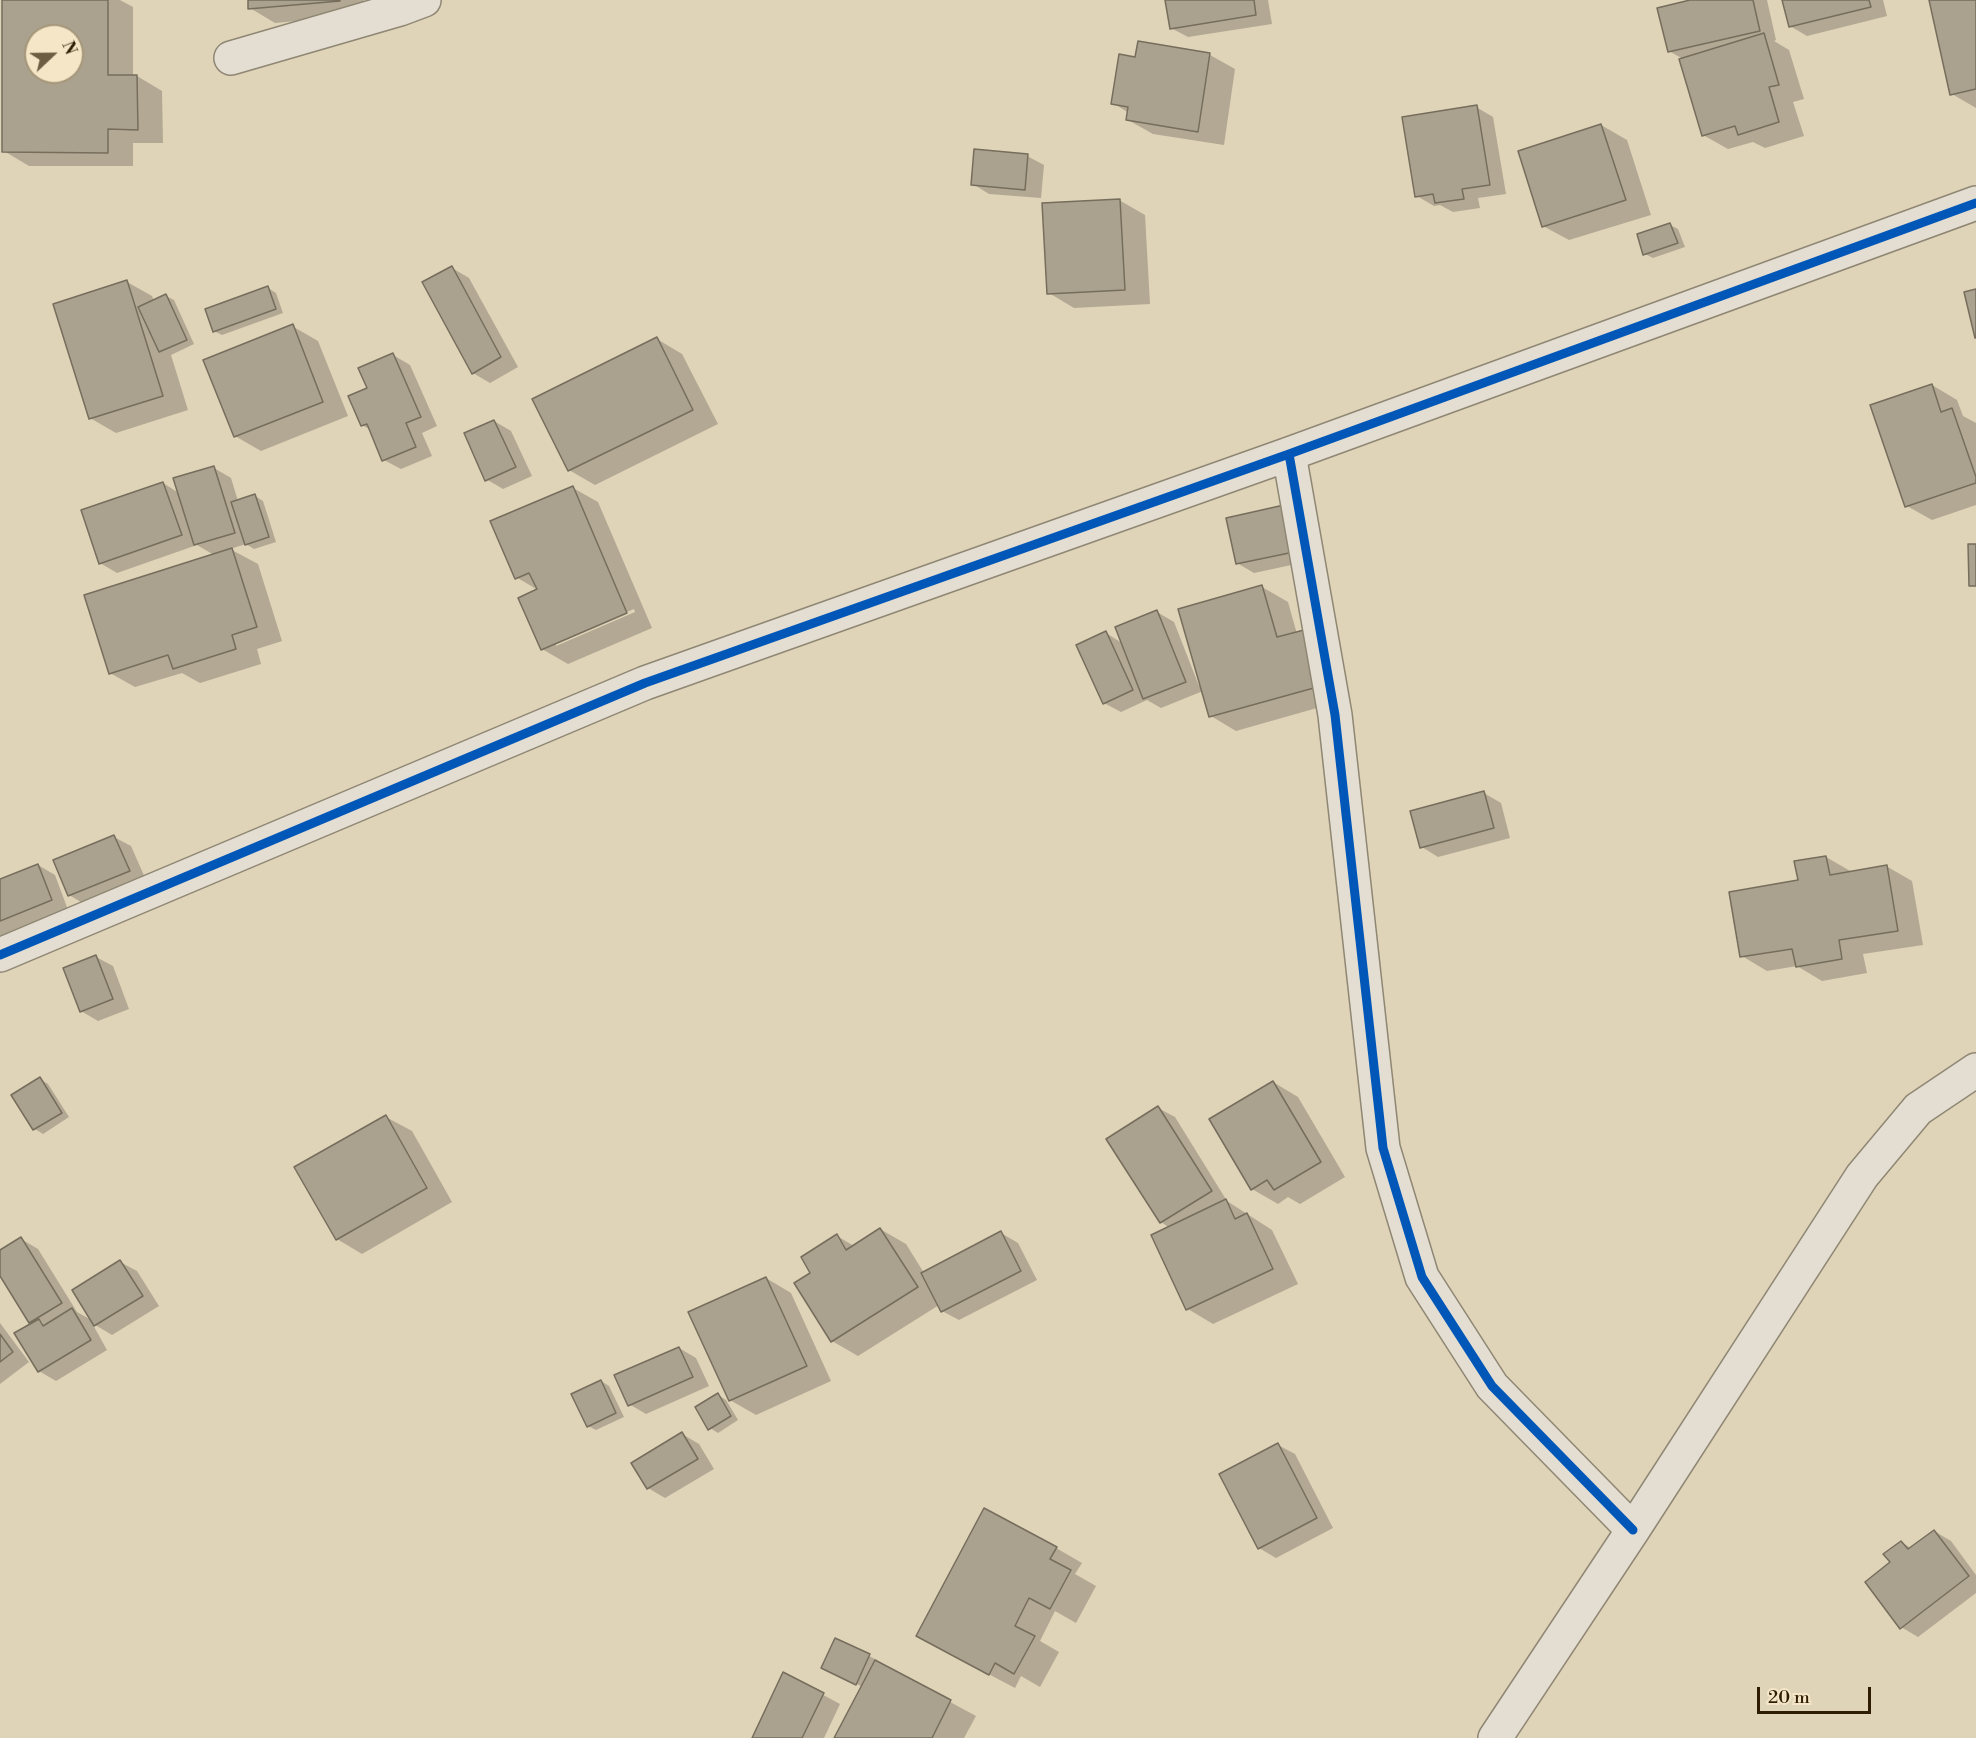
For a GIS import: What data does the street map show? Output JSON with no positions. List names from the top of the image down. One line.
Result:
{"scale_bar":"20 m","north":"right"}
